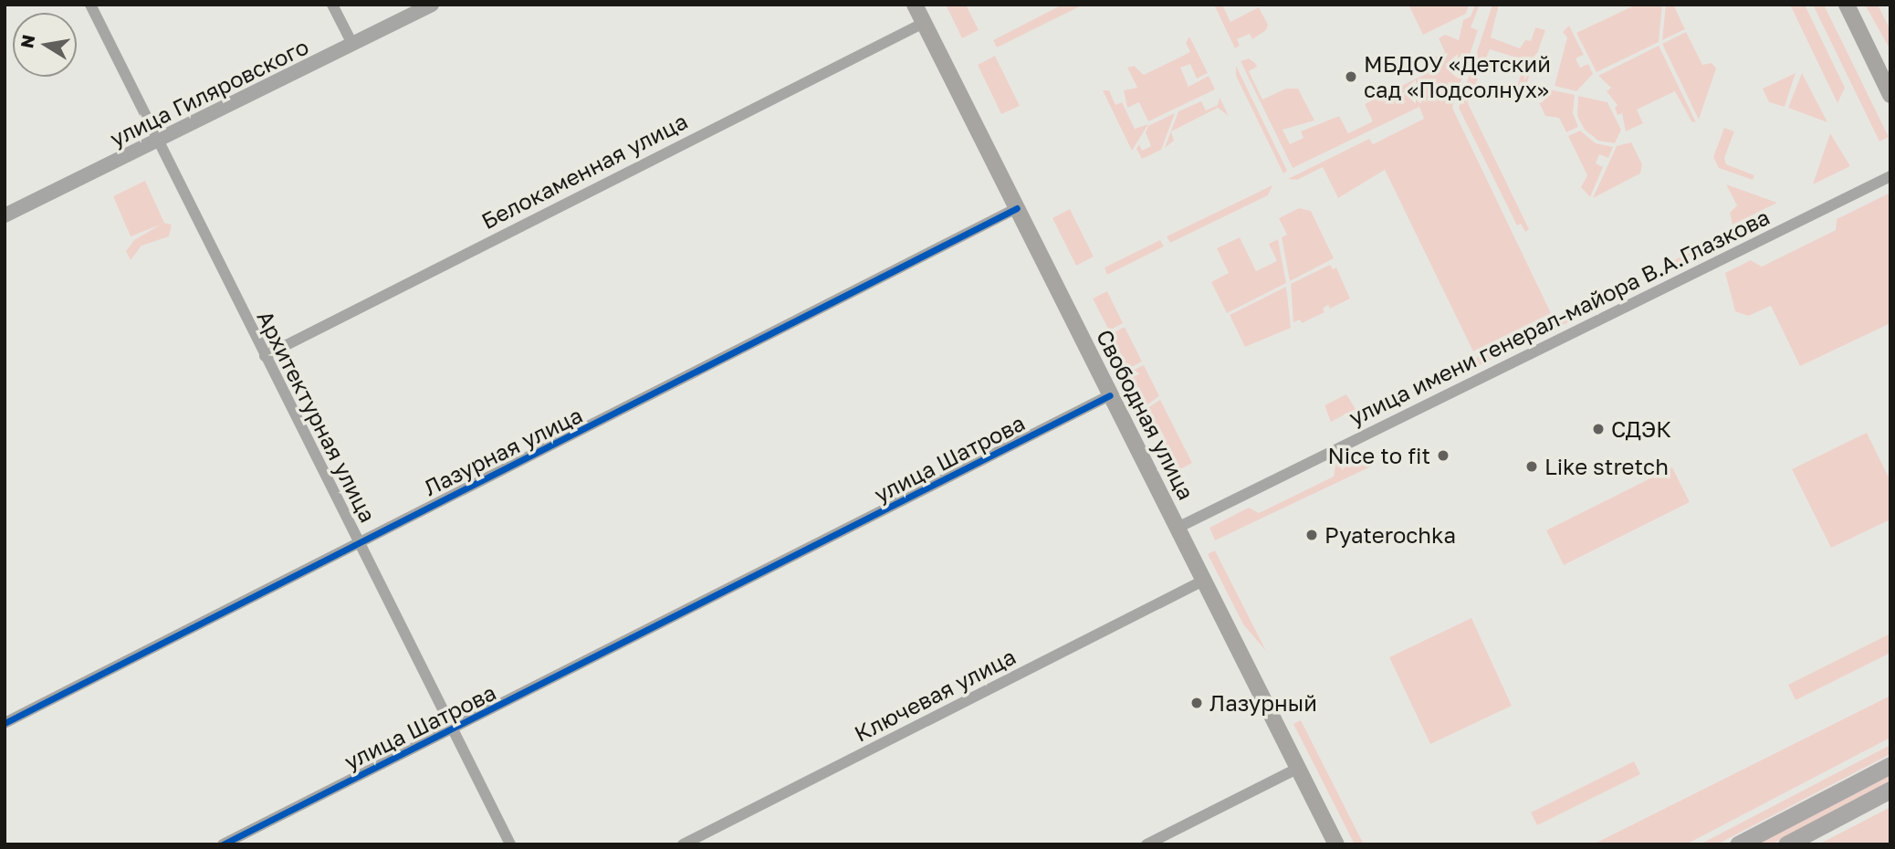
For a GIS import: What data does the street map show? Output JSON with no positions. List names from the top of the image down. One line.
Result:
{"streets":{"main road":["Свободная улица"],"street":["улица Гиляровского","Белокаменная улица","улица имени генерал-майора В.А.Глазкова","Архитектурная улица","Лазурная улица","улица Шатрова","Ключевая улица"]},"crossings":[["улица Гиляровского","Архитектурная улица"],["Белокаменная улица","Свободная улица"],["Белокаменная улица","Архитектурная улица"],["улица имени генерал-майора В.А.Глазкова","Свободная улица"],["Свободная улица","Лазурная улица"],["Свободная улица","улица Шатрова"],["Свободная улица","Ключевая улица"],["Архитектурная улица","Лазурная улица"],["Архитектурная улица","улица Шатрова"]],"places":["МБДОУ «Детский сад «Подсолнух»","СДЭК","Nice to fit","Like stretch","Pyaterochka","Лазурный"],"north":"left"}
